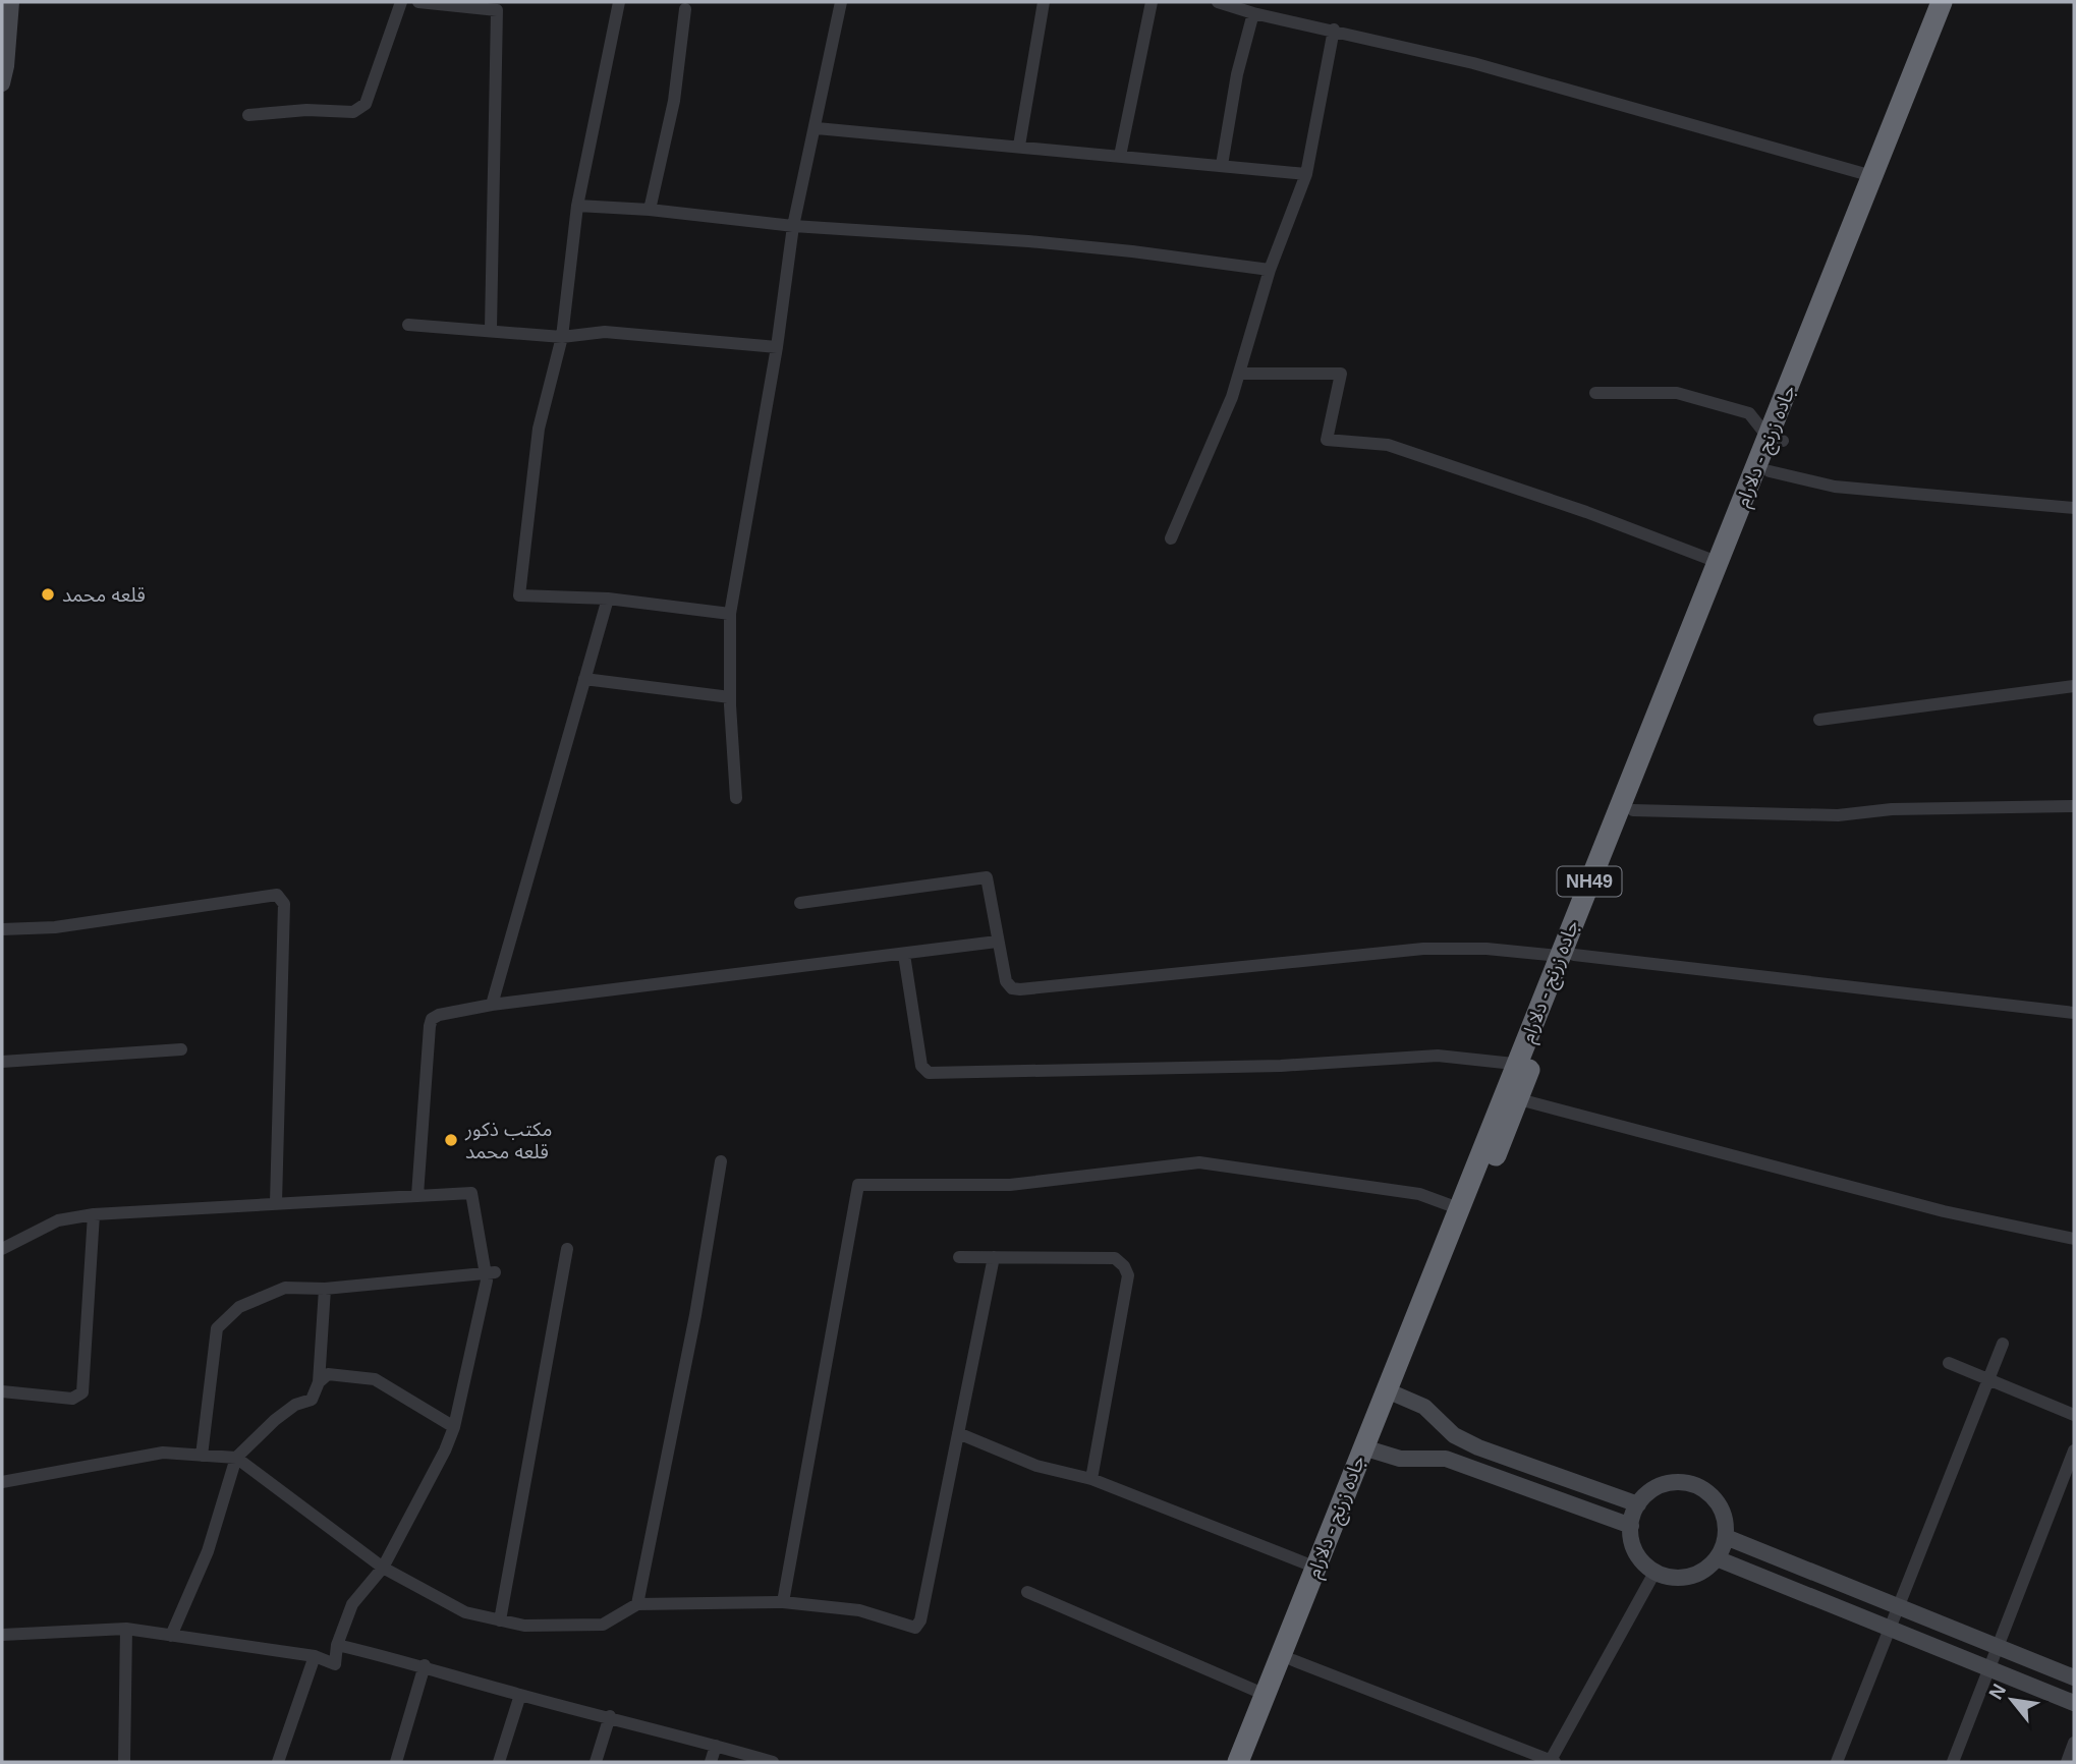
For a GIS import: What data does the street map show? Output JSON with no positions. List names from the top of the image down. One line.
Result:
{"streets":{"highway":["جاده زرنج - دلارام","NH49"]},"places":["قلعه محمد","مکتب ذکور قلعه محمد"],"north":"top left"}
